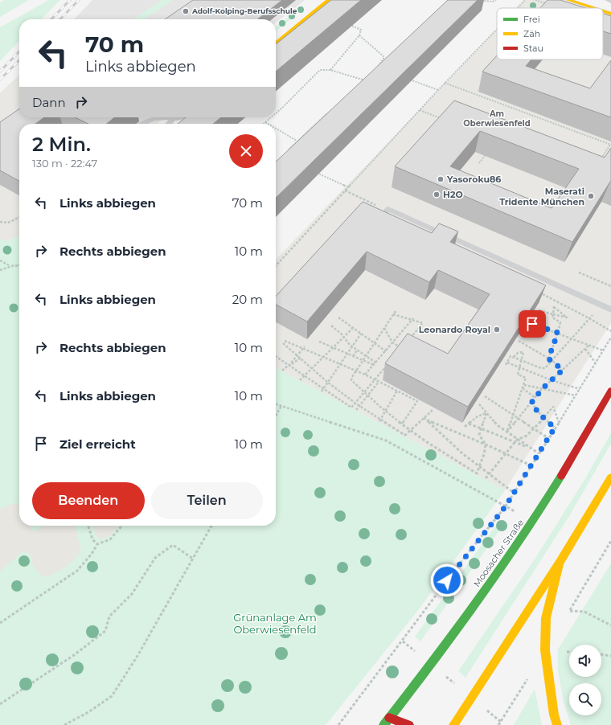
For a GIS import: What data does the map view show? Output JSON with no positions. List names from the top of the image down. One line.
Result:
{"streets":{"main road":["Moosacher Straße"]},"districts":["Am Oberwiesenfeld"],"parks":["Grünanlage Am Oberwiesenfeld"],"places":["Adolf-Kolping-Berufsschule","Yasoroku86","H2O","Maserati Tridente München","Leonardo Royal"],"legend":["Frei","Zäh","Stau"],"page":{"turn":["70 m","Links abbiegen"],"then":"Dann","heading":["2 Min.","130 m · 22:47"],"list":[{"name":"Links abbiegen","value":"70 m"},{"name":"Rechts abbiegen","value":"10 m"},{"name":"Links abbiegen","value":"20 m"},{"name":"Rechts abbiegen","value":"10 m"},{"name":"Links abbiegen","value":"10 m"},{"name":"Ziel erreicht","value":"10 m"}],"buttons":["Beenden","Teilen"]}}
